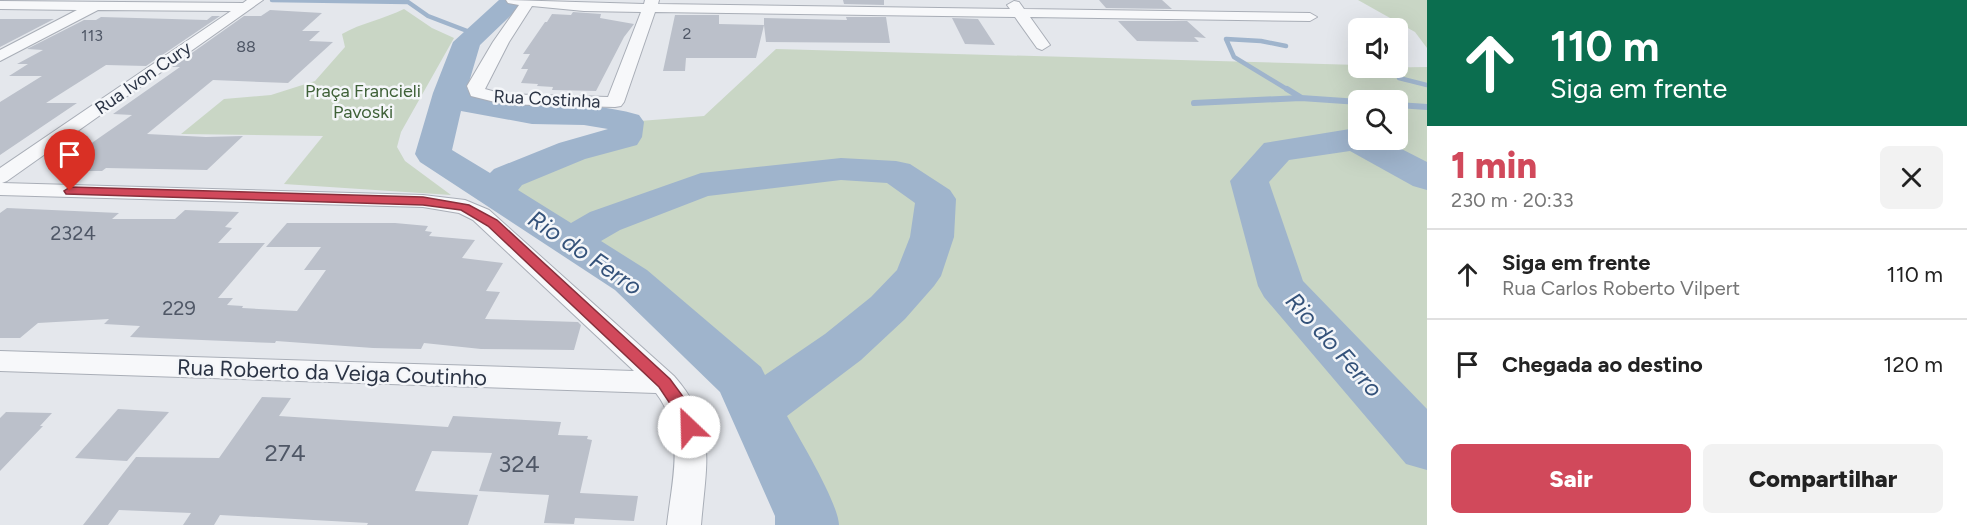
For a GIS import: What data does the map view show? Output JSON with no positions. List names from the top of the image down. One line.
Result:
{"streets":{"street":["Rua Ivon Cury","Rua Costinha","Rua Roberto da Veiga Coutinho"]},"water":["Rio do Ferro"],"parks":["Praça Francieli Pavoski"],"house_numbers":["2","113","88","2324","229","274","324"],"page":{"turn":["110 m","Siga em frente"],"heading":["1 min","230 m · 20:33"],"list":[{"name":"Siga em frente","note":"Rua Carlos Roberto Vilpert","value":"110 m"},{"name":"Chegada ao destino","value":"120 m"}],"buttons":["Sair","Compartilhar"]}}
